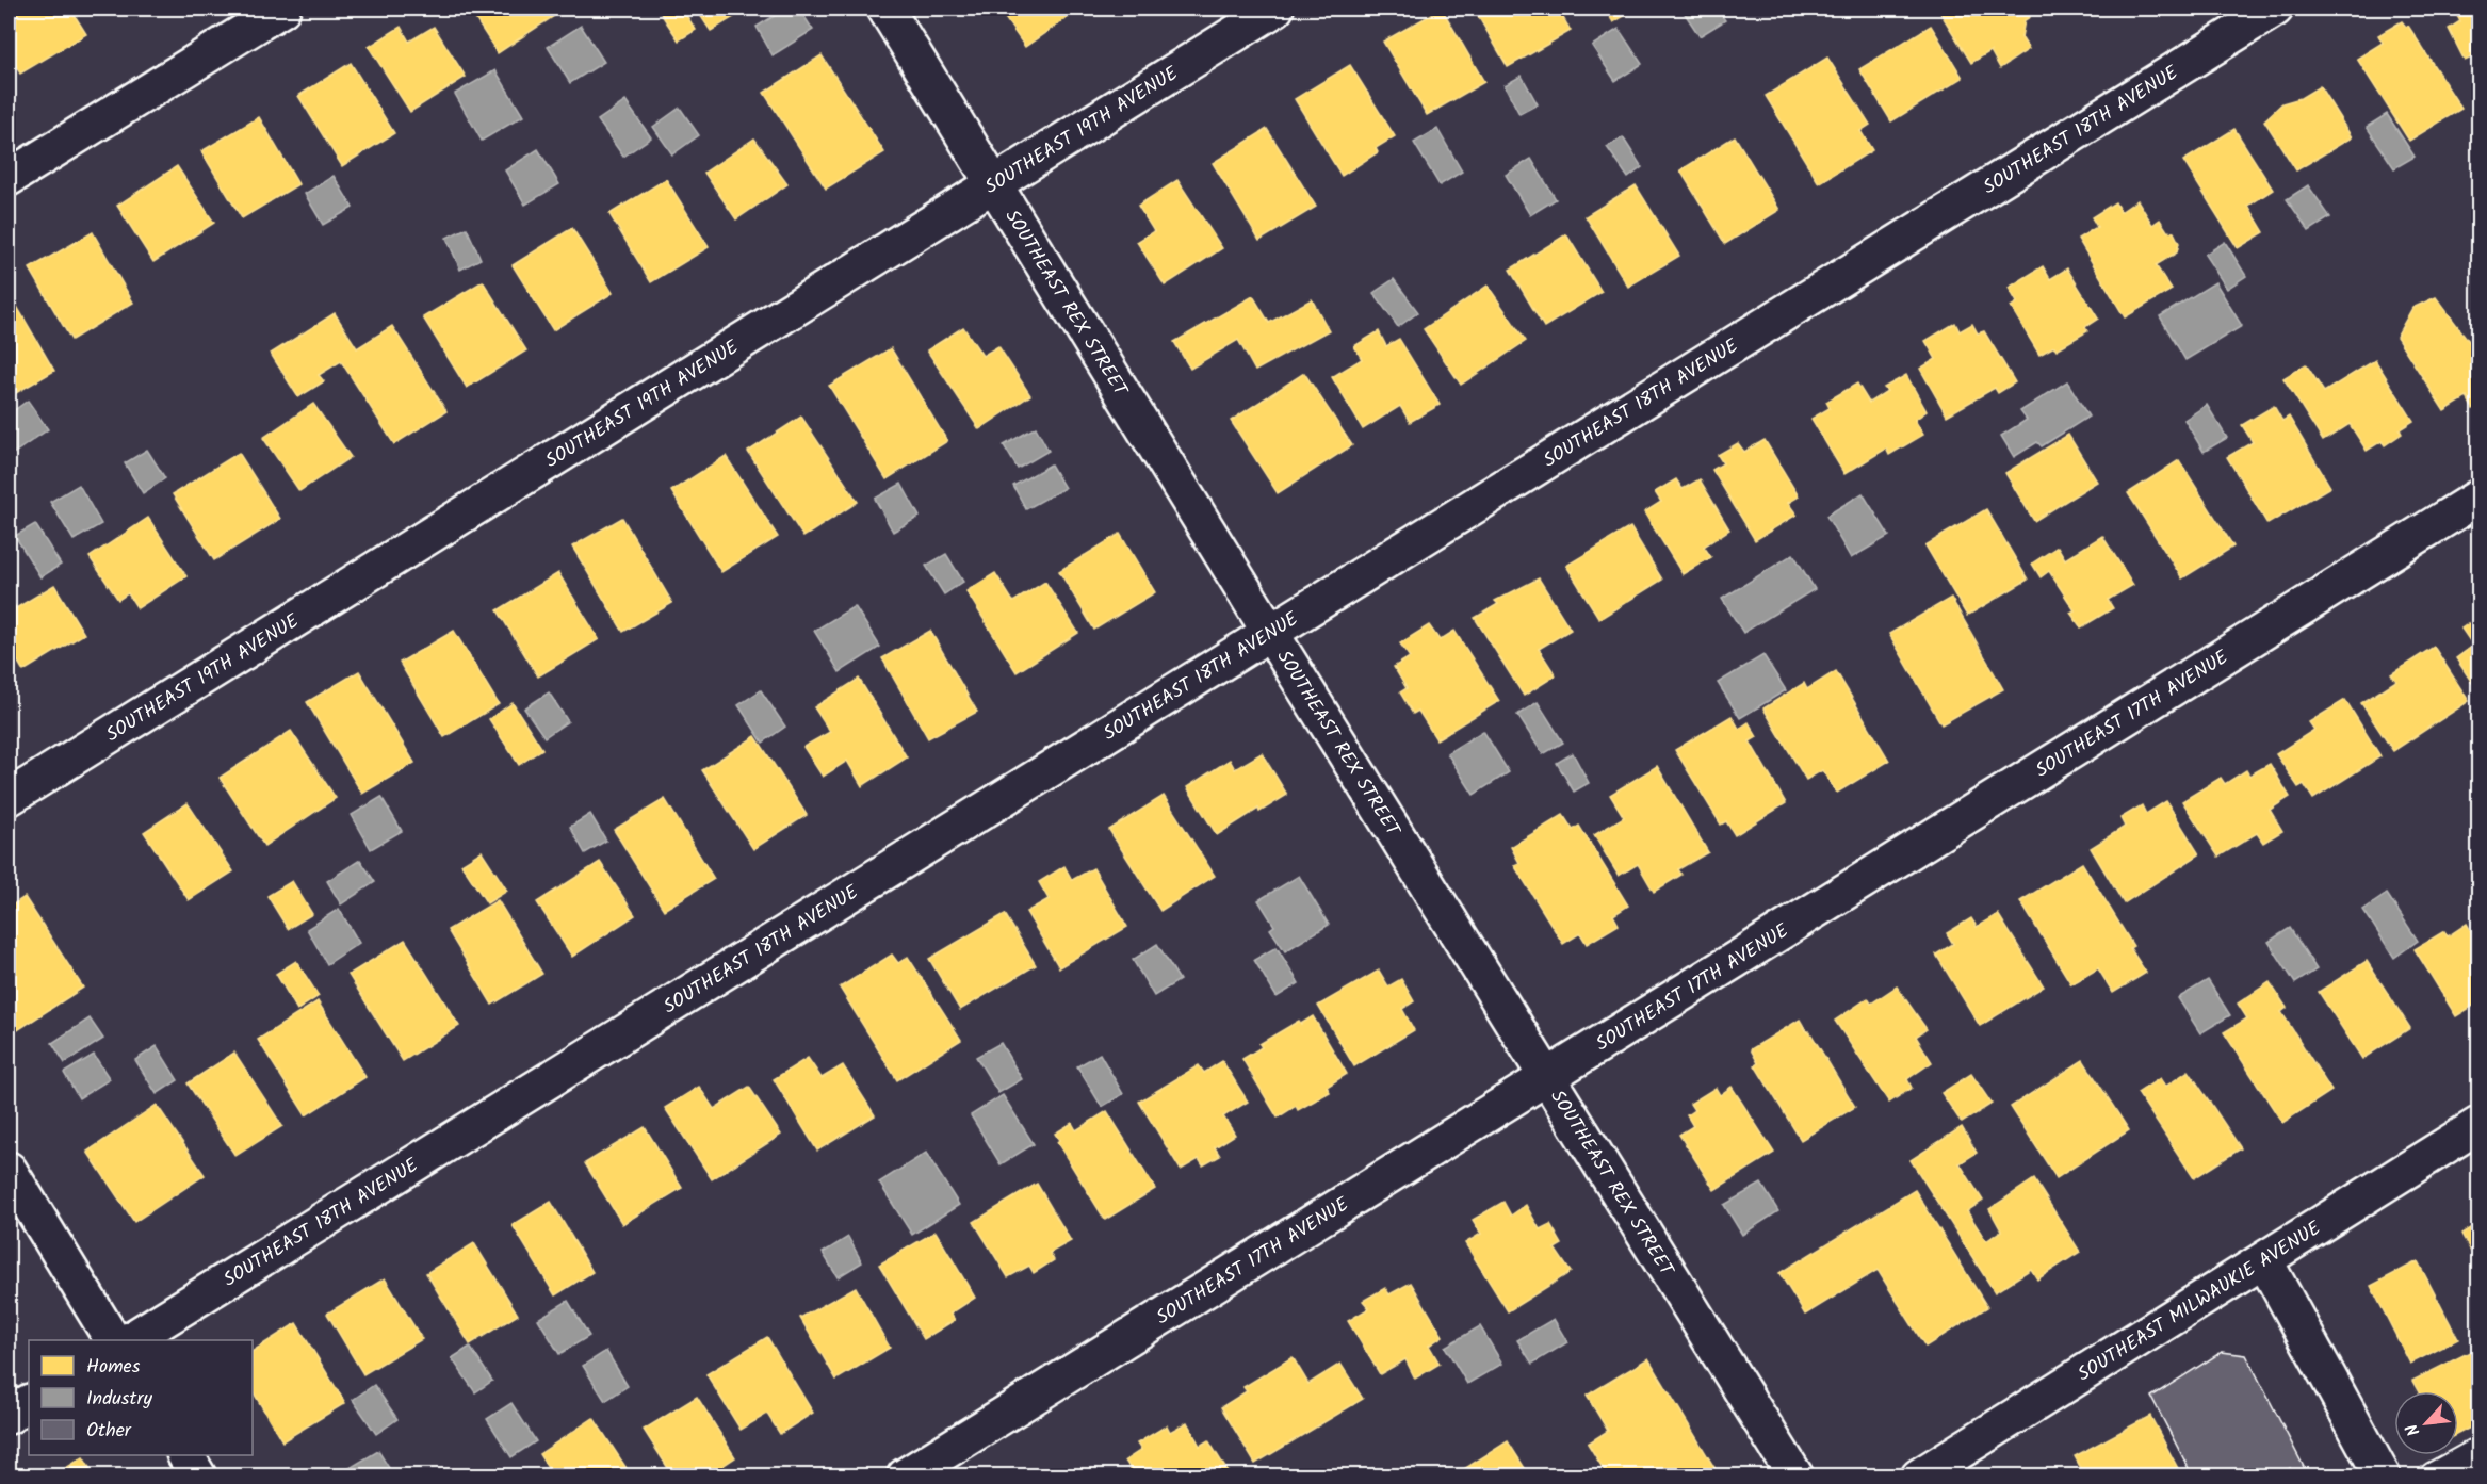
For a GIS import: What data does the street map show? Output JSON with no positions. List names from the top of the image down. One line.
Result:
{"streets":{"street":["SOUTHEAST 18TH AVENUE","SOUTHEAST 19TH AVENUE","SOUTHEAST REX STREET","SOUTHEAST 17TH AVENUE","SOUTHEAST MILWAUKIE AVENUE"]},"crossings":[["SOUTHEAST 18TH AVENUE","SOUTHEAST REX STREET"],["SOUTHEAST 19TH AVENUE","SOUTHEAST REX STREET"],["SOUTHEAST REX STREET","SOUTHEAST 17TH AVENUE"]],"legend":["Homes","Industry","Other"],"north":"bottom left"}
